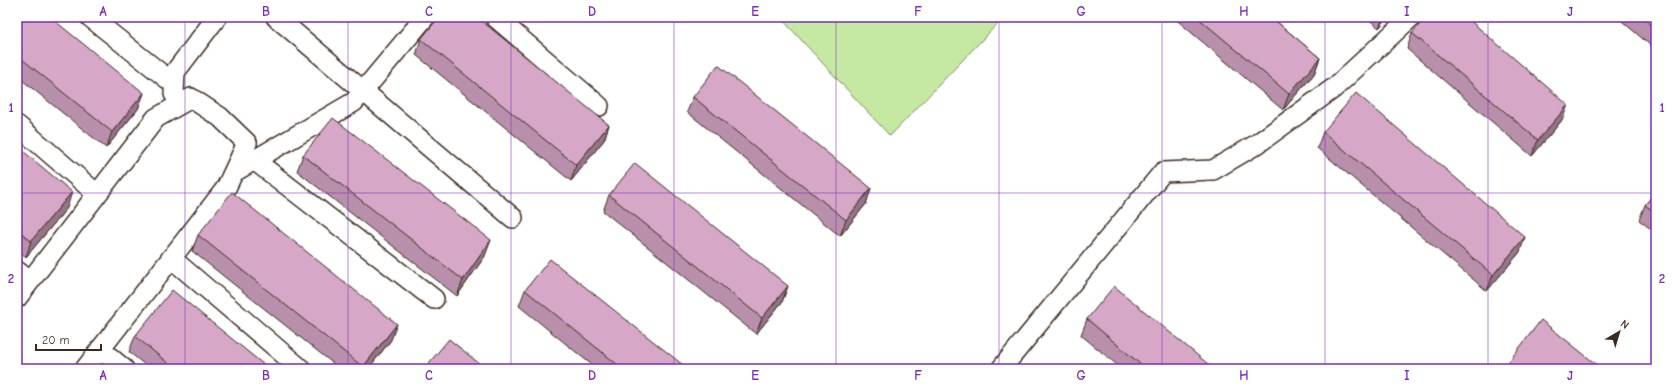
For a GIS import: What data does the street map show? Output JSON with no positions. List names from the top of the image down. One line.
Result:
{"scale_bar":"20 m","north":"top right","grid":{"columns":["A","B","C","D","E","F","G","H","I","J"],"rows":["1","2"]}}
